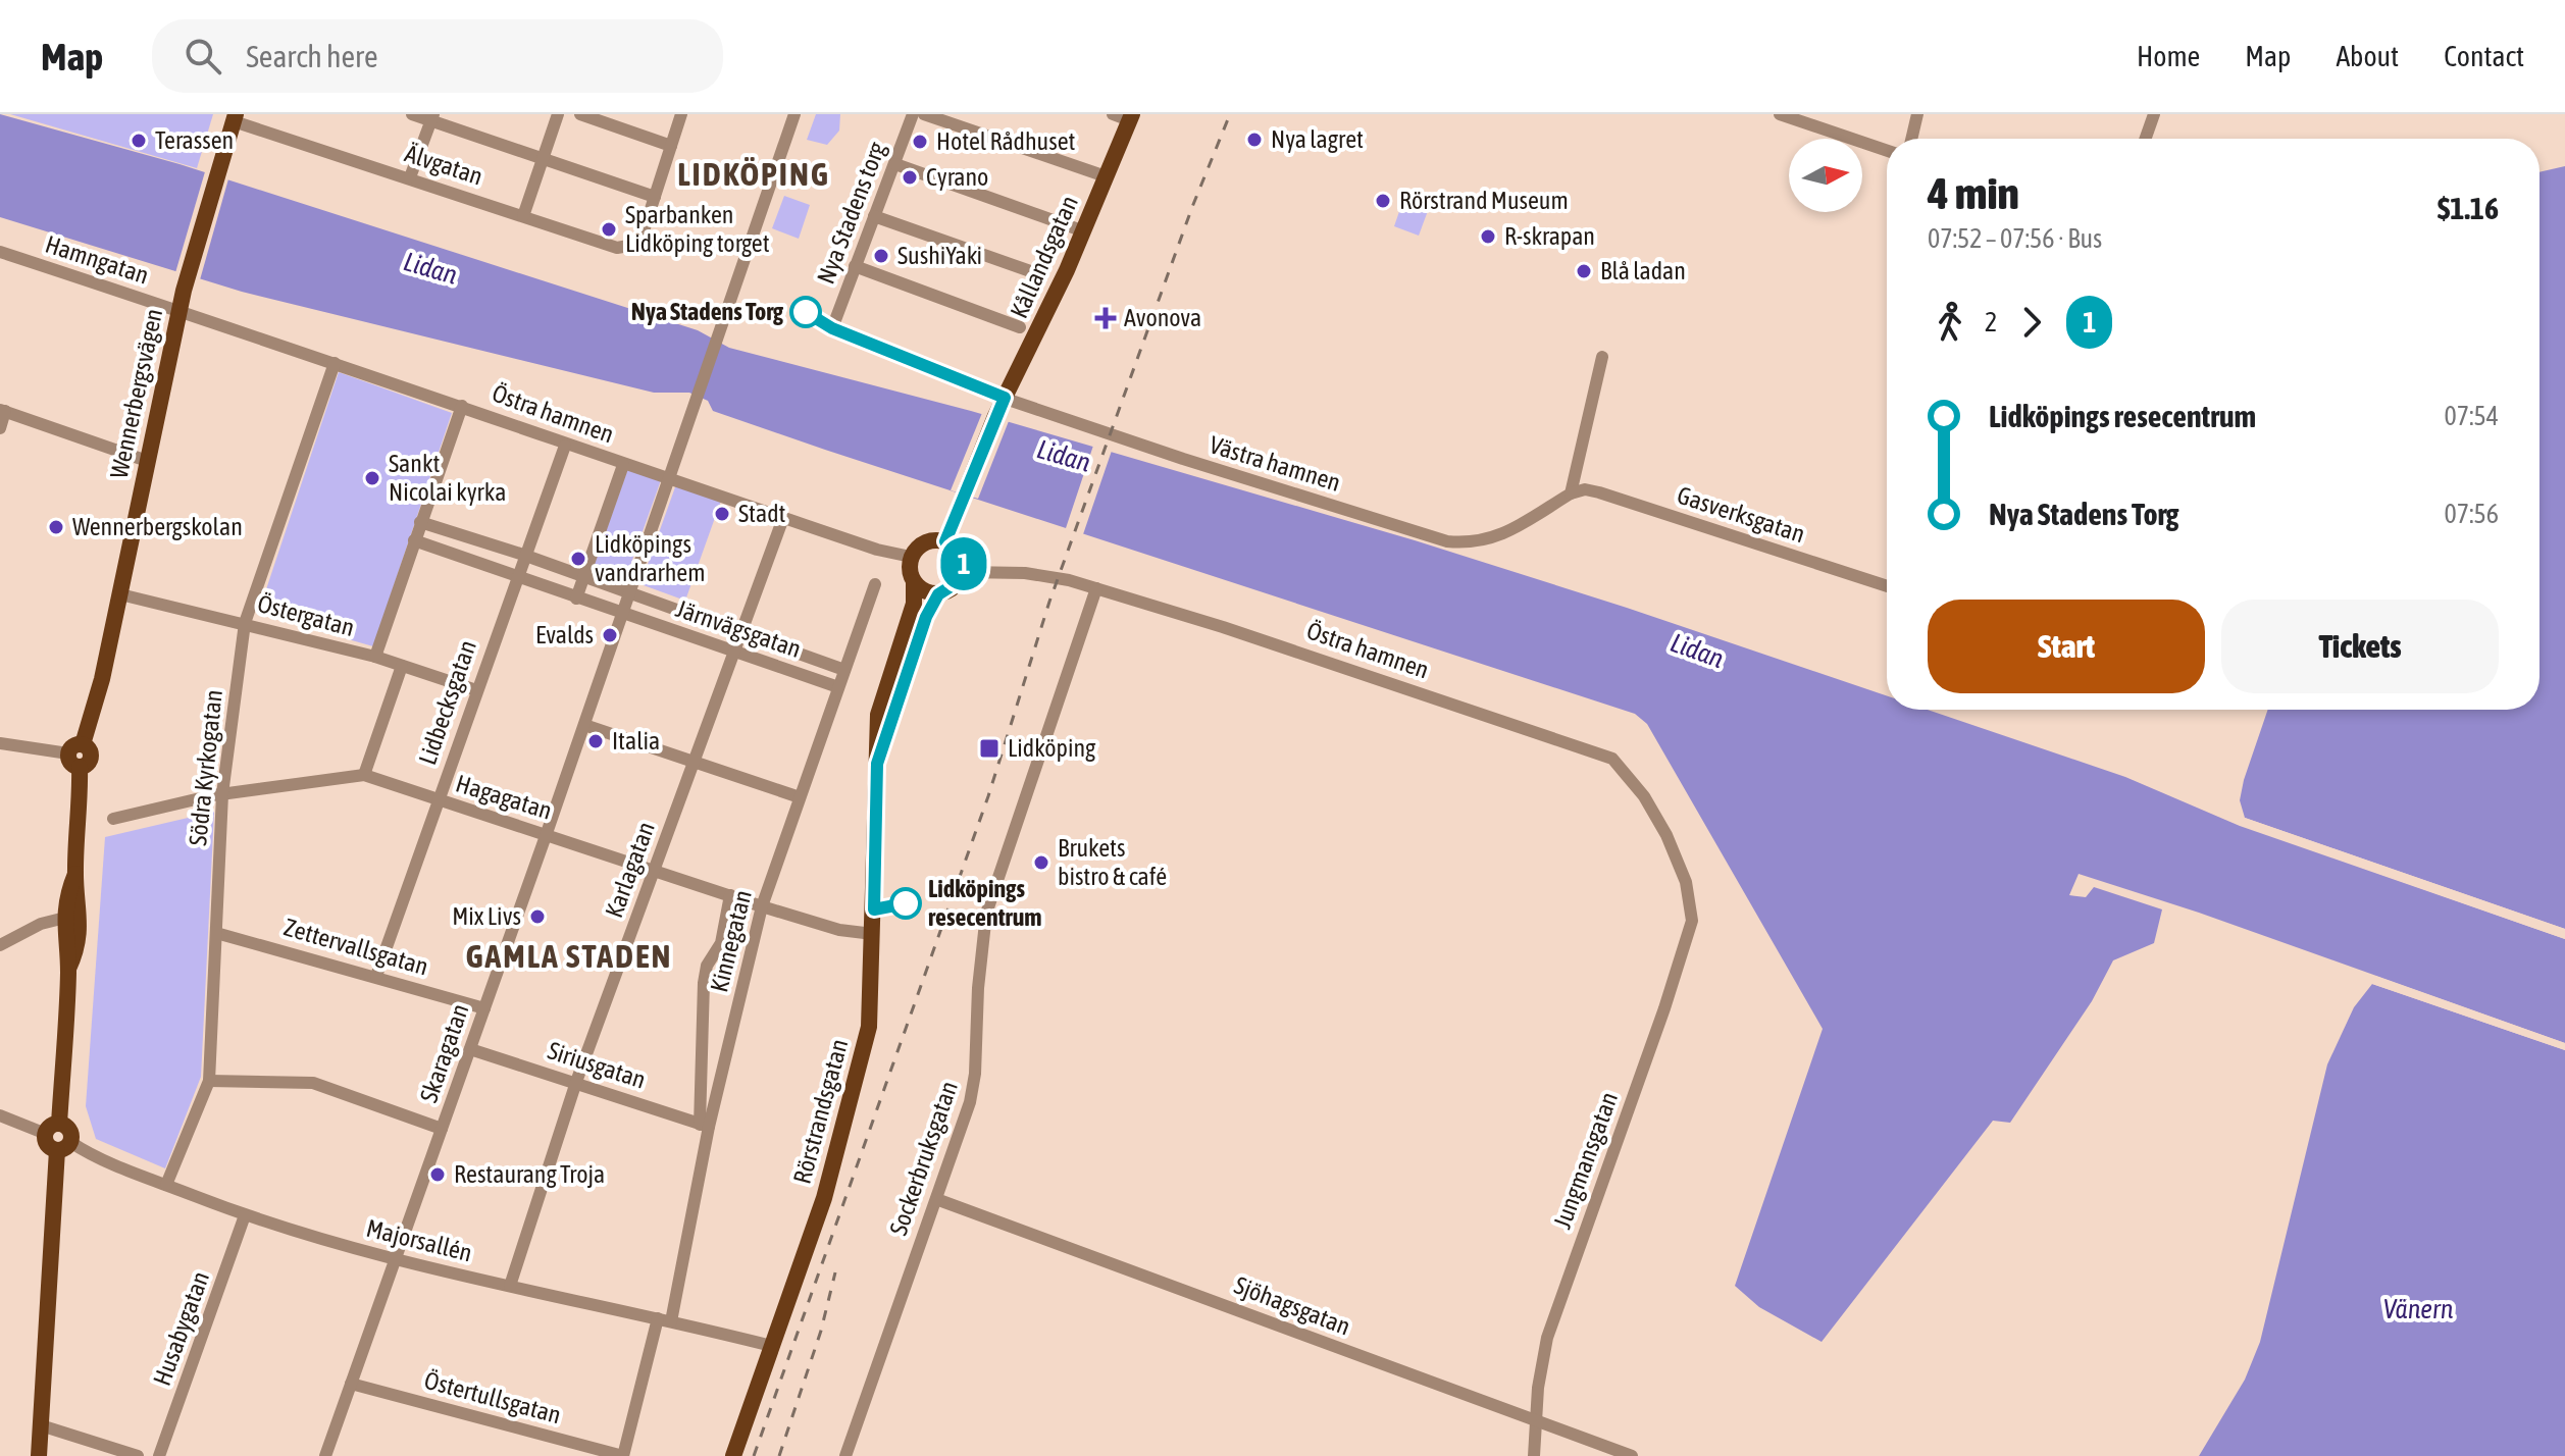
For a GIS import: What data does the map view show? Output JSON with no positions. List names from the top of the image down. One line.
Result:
{"streets":{"main road":["Kållandsgatan","Wennerbergsvägen","Rörstrandsgatan"],"street":["Älvgatan","Nya Stadens torg","Hamngatan","Östra hamnen","Västra hamnen","Gasverksgatan","Östergatan","Järnvägsgatan","Lidbecksgatan","Södra Kyrkogatan","Hagagatan","Karlagatan","Kinnegatan","Zettervallsgatan","Skaragatan","Siriusgatan","Sockerbruksgatan","Jungmansgatan","Majorsallén","Sjöhagsgatan","Husabygatan","Östertullsgatan"]},"crossings":[["Älvgatan","Wennerbergsvägen"],["Nya Stadens torg","Västra hamnen"],["Kållandsgatan","Östra hamnen"],["Kållandsgatan","Västra hamnen"],["Kållandsgatan","Rörstrandsgatan"],["Hamngatan","Wennerbergsvägen"],["Hamngatan","Östra hamnen"],["Wennerbergsvägen","Östra hamnen"],["Wennerbergsvägen","Östergatan"],["Östra hamnen","Lidbecksgatan"],["Östra hamnen","Södra Kyrkogatan"],["Östra hamnen","Karlagatan"],["Östra hamnen","Skaragatan"],["Östra hamnen","Rörstrandsgatan"],["Östra hamnen","Sockerbruksgatan"],["Östra hamnen","Jungmansgatan"],["Västra hamnen","Gasverksgatan"],["Östergatan","Lidbecksgatan"],["Östergatan","Södra Kyrkogatan"],["Järnvägsgatan","Lidbecksgatan"],["Järnvägsgatan","Karlagatan"],["Järnvägsgatan","Kinnegatan"],["Järnvägsgatan","Skaragatan"],["Lidbecksgatan","Hagagatan"],["Lidbecksgatan","Zettervallsgatan"],["Södra Kyrkogatan","Hagagatan"],["Södra Kyrkogatan","Zettervallsgatan"],["Södra Kyrkogatan","Majorsallén"],["Hagagatan","Karlagatan"],["Hagagatan","Kinnegatan"],["Hagagatan","Skaragatan"],["Hagagatan","Rörstrandsgatan"],["Karlagatan","Siriusgatan"],["Karlagatan","Majorsallén"],["Kinnegatan","Siriusgatan"],["Kinnegatan","Majorsallén"],["Kinnegatan","Östertullsgatan"],["Zettervallsgatan","Skaragatan"],["Skaragatan","Siriusgatan"],["Skaragatan","Majorsallén"],["Skaragatan","Östertullsgatan"],["Rörstrandsgatan","Majorsallén"],["Sockerbruksgatan","Sjöhagsgatan"],["Jungmansgatan","Sjöhagsgatan"],["Majorsallén","Husabygatan"]],"districts":["LIDKÖPING","GAMLA STADEN"],"water":["Lidan","Vänern"],"places":{"other":["Nya lagret","Terassen","Hotel Rådhuset","Cyrano","Rörstrand Museum","Sparbanken Lidköping torget","R-skrapan","SushiYaki","Blå ladan","Nya Stadens Torg","Sankt Nicolai kyrka","Stadt","Wennerbergskolan","Lidköpings vandrarhem","Evalds","Italia","Brukets bistro & café","Lidköpings resecentrum","Mix Livs","Restaurang Troja"],"health":["Avonova"],"transit":["Lidköping"]},"lines":["bus line 1"],"north":"right","page":{"header":"Map","search":"Search here","nav":["Home","Map","About","Contact"],"on_map":"1","heading":["4 min","07:52 – 07:56 · Bus","$1.16"],"legs":["2","1"],"list":[{"name":"Lidköpings resecentrum","value":"07:54"},{"name":"Nya Stadens Torg","value":"07:56"}],"buttons":["Start","Tickets"]}}
